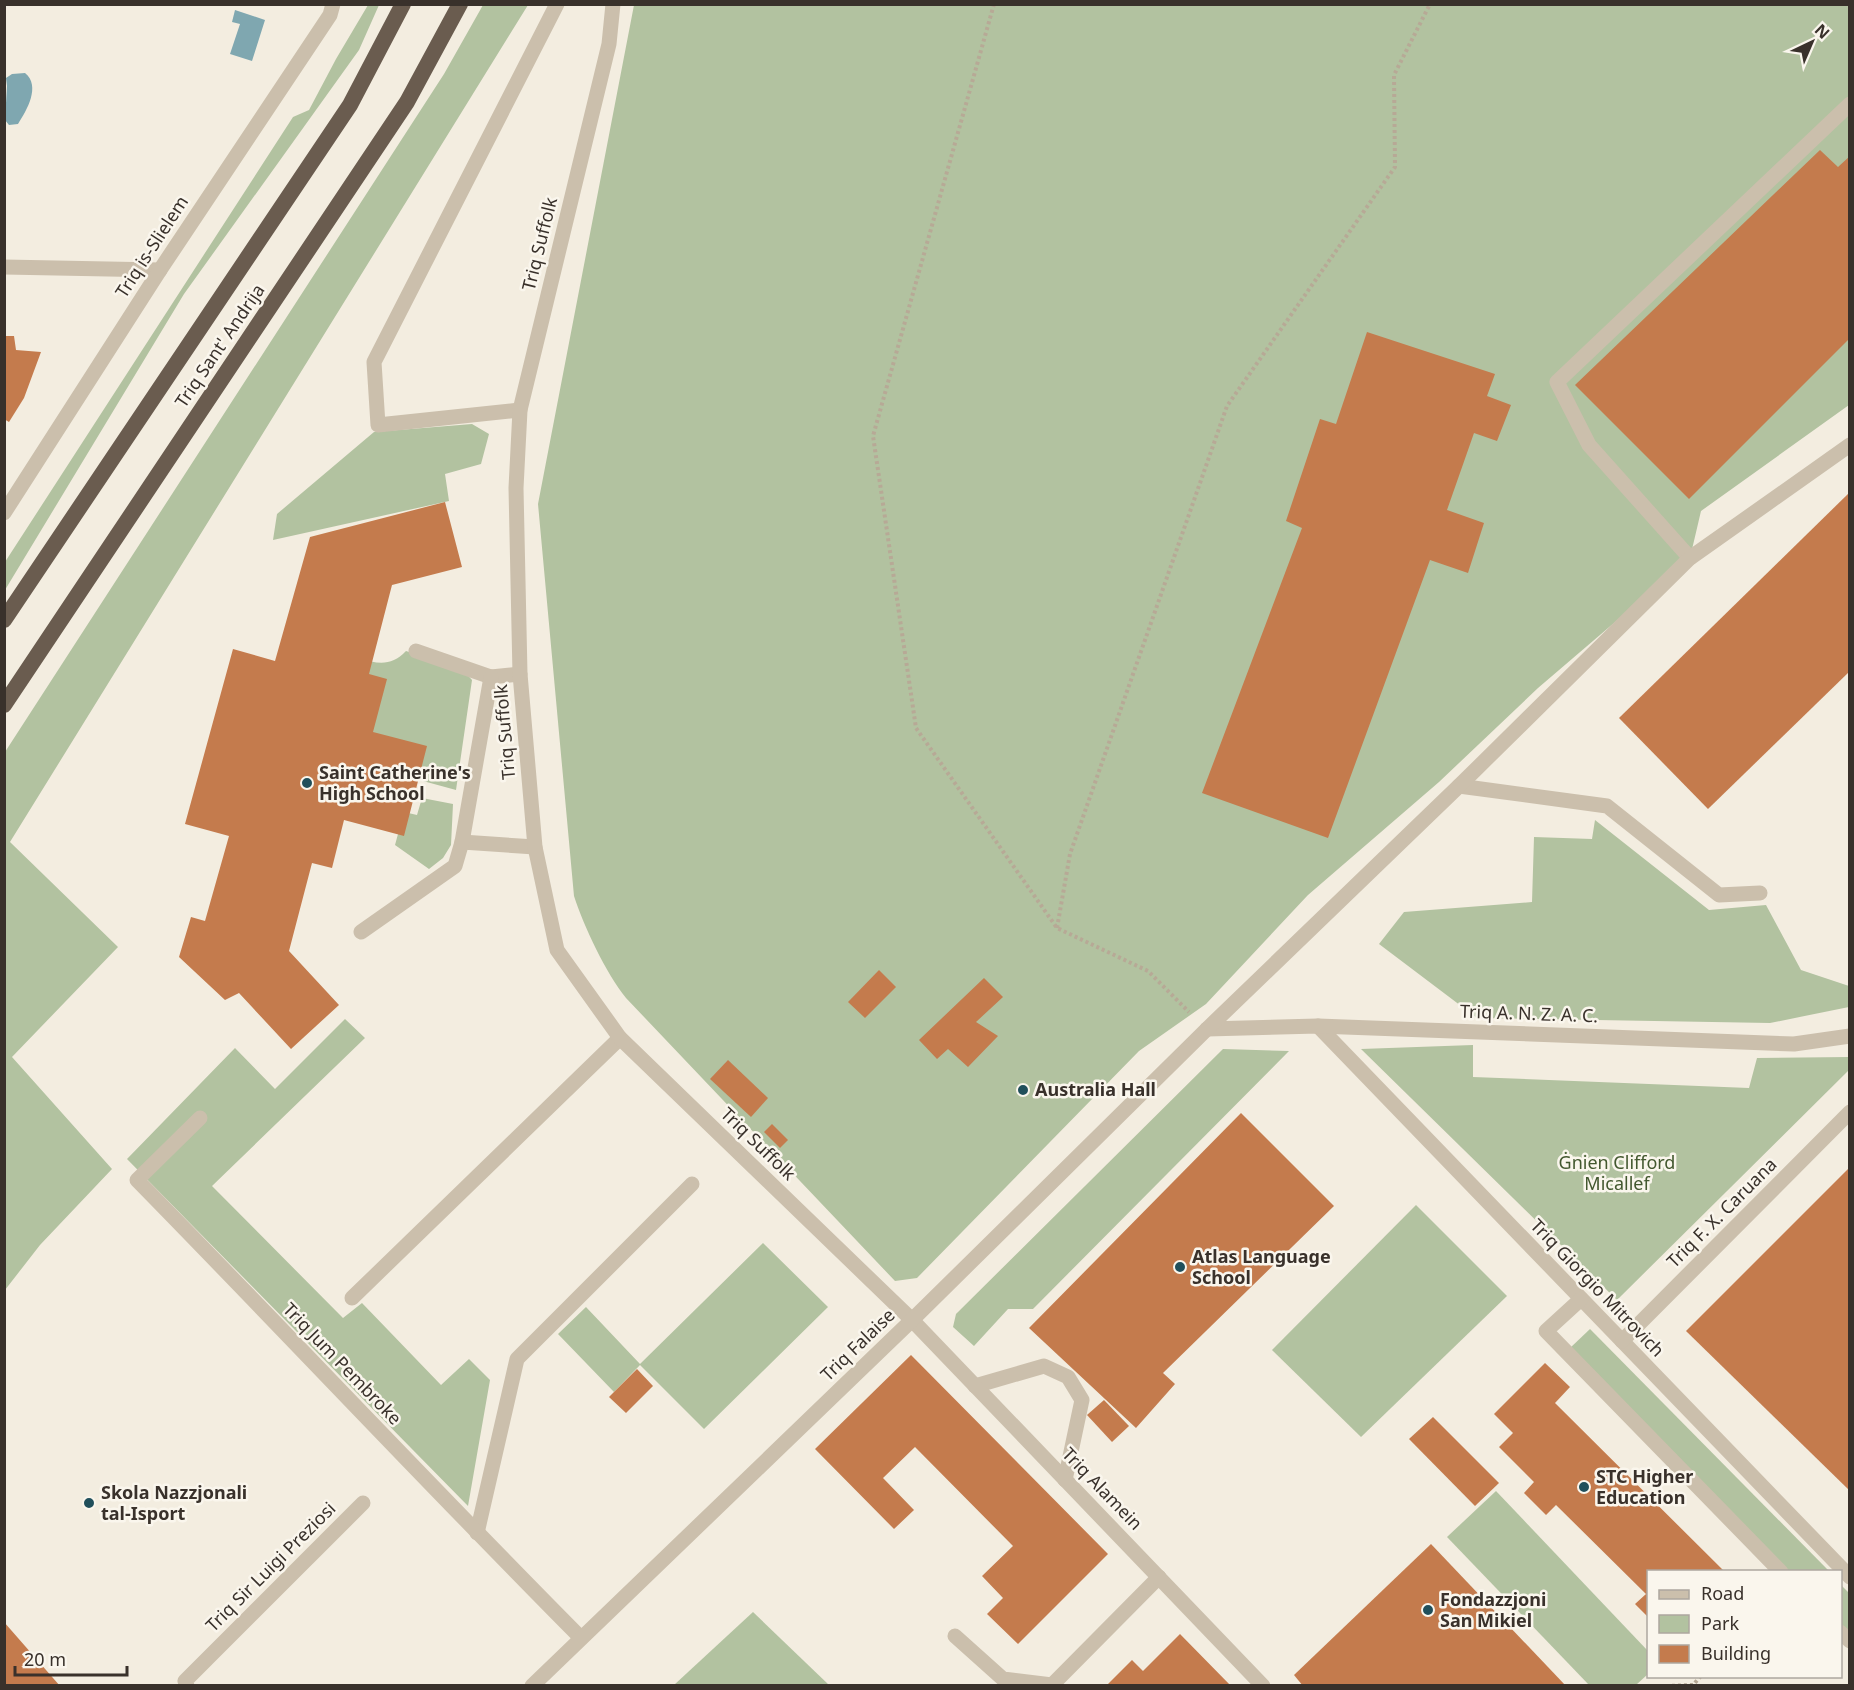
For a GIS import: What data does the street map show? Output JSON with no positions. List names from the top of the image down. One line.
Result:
{"streets":{"highway":["Triq Sant' Andrija"],"street":["Triq Suffolk","Triq is-Slielem","Triq A. N. Z. A. C.","Triq F. X. Caruana","Triq Giorgio Mitrovich","Triq Falaise","Triq Jum Pembroke","Triq Alamein","Triq Sir Luigi Preziosi"]},"crossings":[["Triq Suffolk","Triq Falaise"],["Triq Suffolk","Triq Alamein"],["Triq A. N. Z. A. C.","Triq Giorgio Mitrovich"],["Triq A. N. Z. A. C.","Triq Falaise"],["Triq F. X. Caruana","Triq Giorgio Mitrovich"],["Triq Falaise","Triq Jum Pembroke"],["Triq Falaise","Triq Alamein"]],"parks":["Ġnien Clifford Micallef"],"places":["Saint Catherine's High School","Australia Hall","Atlas Language School","STC Higher Education","Skola Nazzjonali tal-Isport","Fondazzjoni San Mikiel"],"legend":["Road","Park","Building"],"scale_bar":"20 m","north":"top right"}
